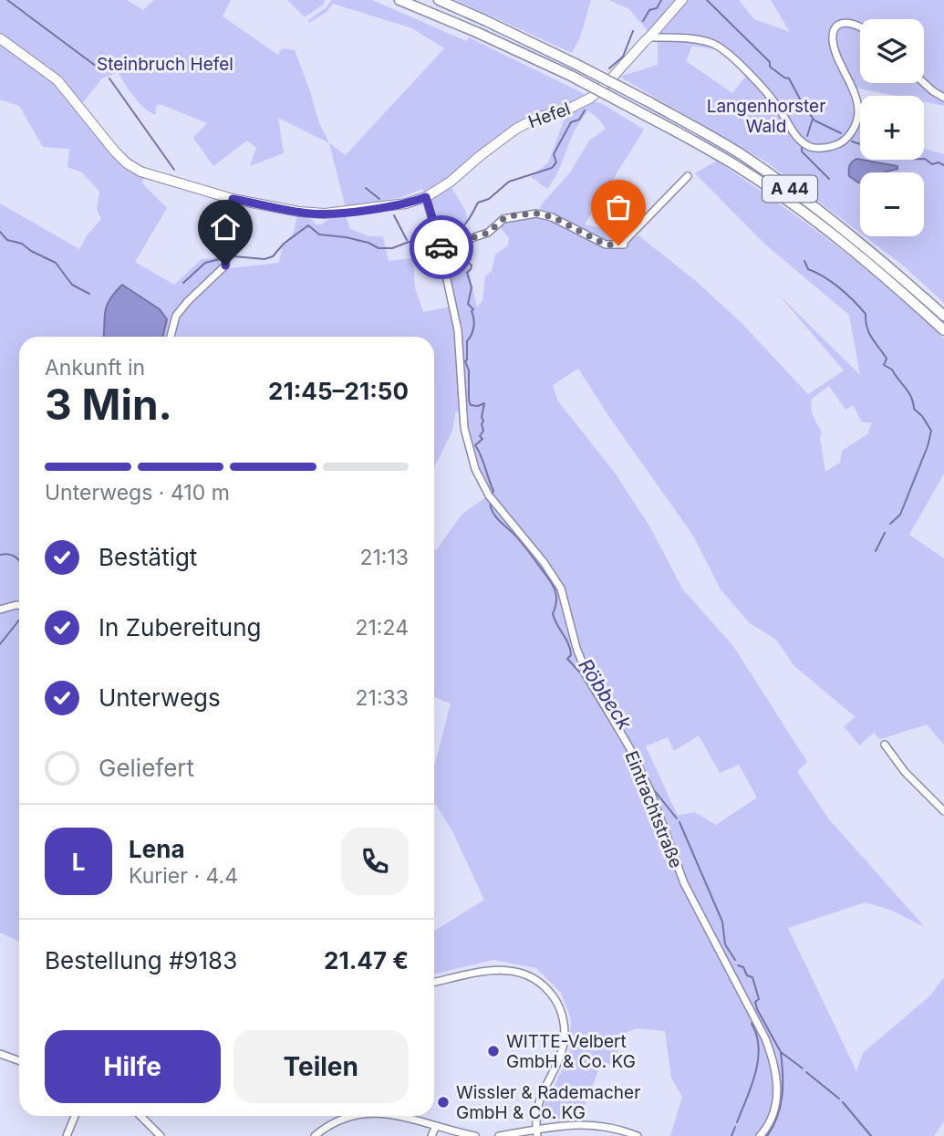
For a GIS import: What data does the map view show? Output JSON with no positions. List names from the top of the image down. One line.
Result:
{"streets":{"highway":["A 44"],"main road":["Hefel"],"street":["Eintrachtstraße"]},"crossings":[["Hefel","Eintrachtstraße"]],"water":["Röbbeck"],"parks":["Steinbruch Hefel","Langenhorster Wald"],"places":["WITTE-Velbert GmbH & Co. KG","Wissler & Rademacher GmbH & Co. KG"],"page":{"map_buttons":["+","−"],"heading":["3 Min.","Ankunft in","21:45–21:50"],"panel":["Lena","Kurier · 4.4","Bestellung #9183","21.47 €"],"bar":"Unterwegs · 410 m","list":[["Bestätigt","21:13"],["In Zubereitung","21:24"],["Unterwegs","21:33"],"Geliefert"],"round":"L","buttons":["Hilfe","Teilen"]}}
